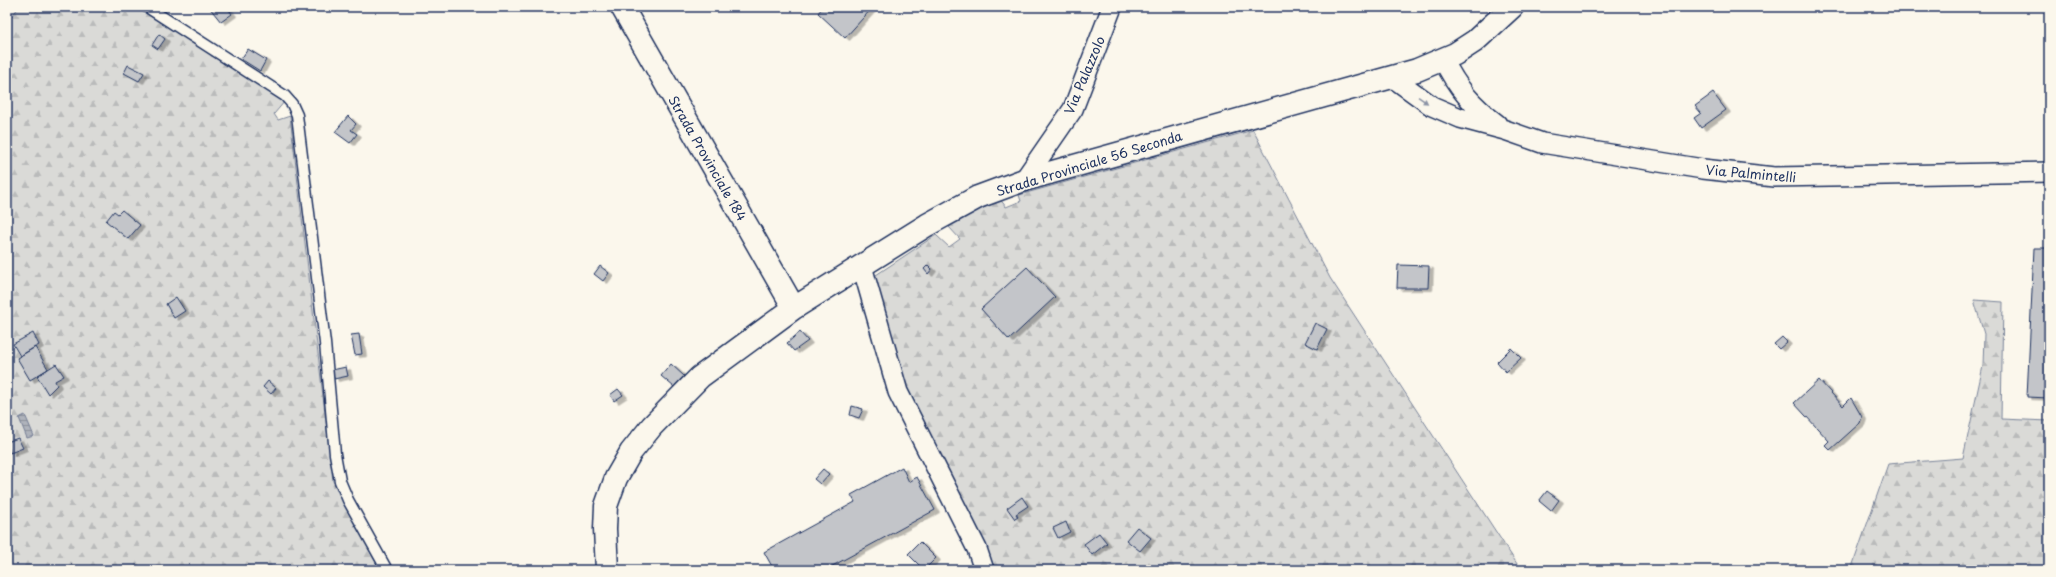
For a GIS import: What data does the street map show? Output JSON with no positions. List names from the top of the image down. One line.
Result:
{"streets":{"street":["Via Palazzolo","Strada Provinciale 184","Strada Provinciale 56 Seconda","Via Palmintelli"]},"crossings":[["Via Palazzolo","Strada Provinciale 56 Seconda"],["Strada Provinciale 184","Strada Provinciale 56 Seconda"]]}
